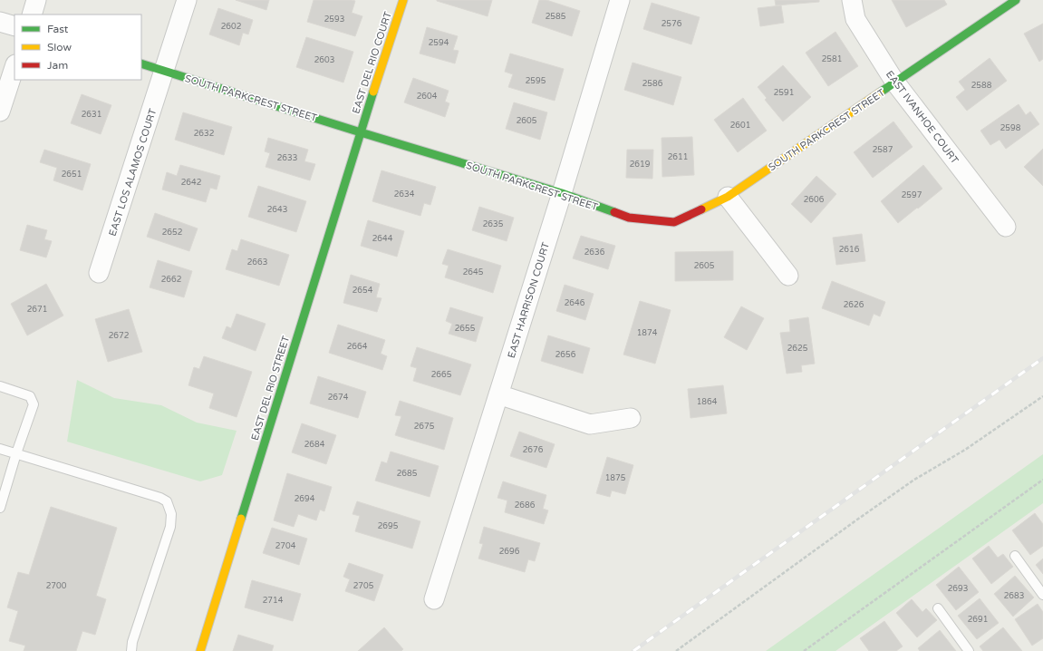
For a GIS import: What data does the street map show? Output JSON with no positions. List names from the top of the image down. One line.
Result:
{"streets":{"street":["EAST DEL RIO COURT","SOUTH PARKCREST STREET","EAST IVANHOE COURT","EAST LOS ALAMOS COURT","EAST HARRISON COURT","EAST DEL RIO STREET"]},"crossings":[["EAST DEL RIO COURT","SOUTH PARKCREST STREET"],["EAST DEL RIO COURT","EAST DEL RIO STREET"],["SOUTH PARKCREST STREET","EAST IVANHOE COURT"],["SOUTH PARKCREST STREET","EAST LOS ALAMOS COURT"],["SOUTH PARKCREST STREET","EAST HARRISON COURT"],["SOUTH PARKCREST STREET","EAST DEL RIO STREET"]],"house_numbers":["2585","2593","2576","2602","2594","2581","2603","2595","2586","2588","2591","2604","2631","2605","2601","2598","2632","2587","2611","2633","2619","2651","2642","2634","2597","2606","2643","2635","2652","2644","2616","2636","2663","2605","2645","2662","2654","2646","2626","2671","2655","1874","2672","2664","2625","2656","2665","2674","1864","2675","2684","2676","2685","1875","2694","2686","2695","2704","2696","2700","2705","2693","2683","2714","2691"],"legend":["Fast","Slow","Jam"]}
